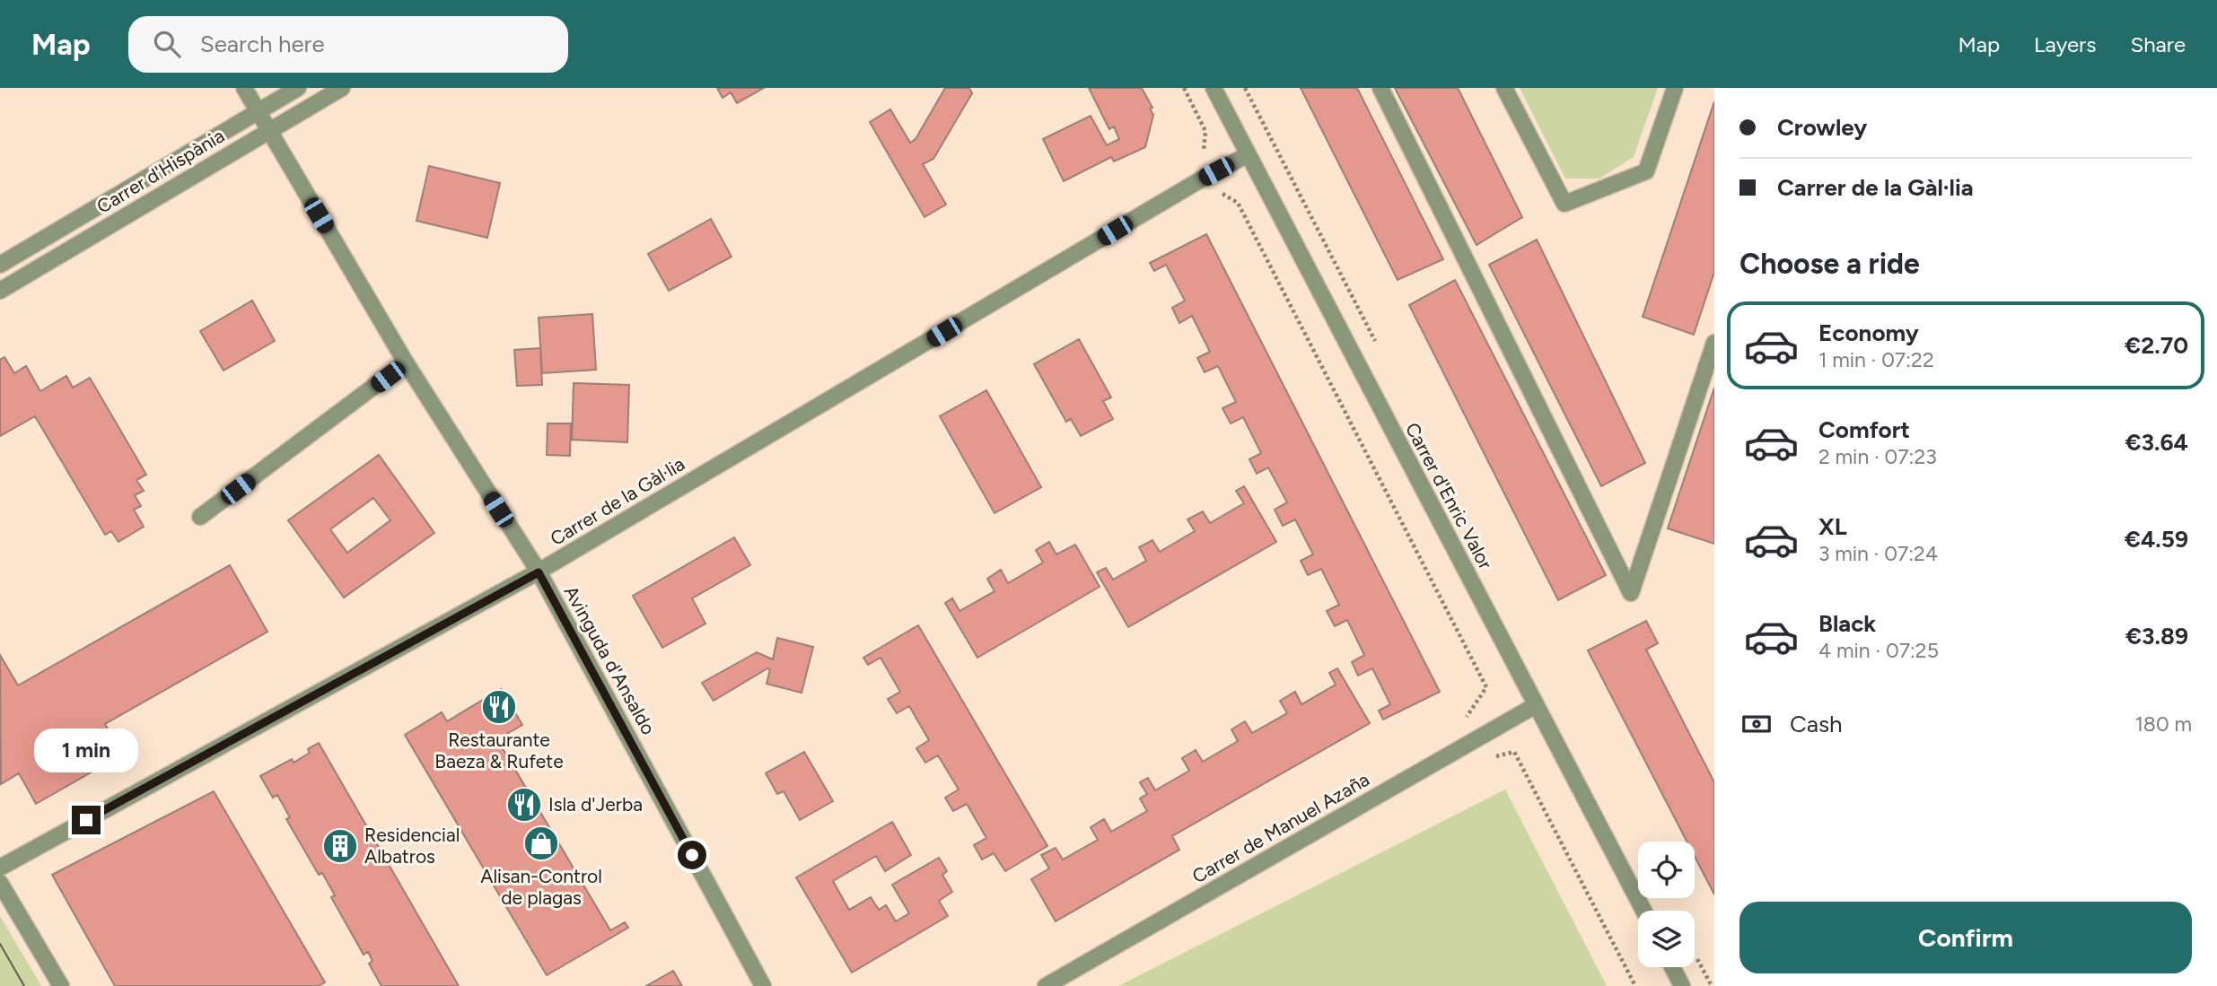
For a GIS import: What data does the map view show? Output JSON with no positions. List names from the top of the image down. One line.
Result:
{"streets":{"street":["Carrer d'Hispània","Carrer d'Enric Valor","Carrer de la Gàl·lia","Avinguda d'Ansaldo","Carrer de Manuel Azaña"]},"crossings":[["Carrer d'Hispània","Avinguda d'Ansaldo"],["Carrer d'Enric Valor","Carrer de la Gàl·lia"],["Carrer d'Enric Valor","Carrer de Manuel Azaña"],["Carrer de la Gàl·lia","Avinguda d'Ansaldo"]],"places":{"restaurant":["Restaurante Baeza & Rufete","Isla d'Jerba"],"shop":["Alisan-Control de plagas"],"building":["Residencial Albatros"]},"page":{"header":"Map","search":"Search here","nav":["Map","Layers","Share"],"banner":["Crowley","Carrer de la Gàl·lia"],"heading":"Choose a ride","list":[{"name":"Economy","note":"1 min · 07:22","value":"€2.70"},{"name":"Comfort","note":"2 min · 07:23","value":"€3.64"},{"name":"XL","note":"3 min · 07:24","value":"€4.59"},{"name":"Black","note":"4 min · 07:25","value":"€3.89"}],"pay":["Cash","180 m"],"bubble":"1 min","buttons":"Confirm"}}
